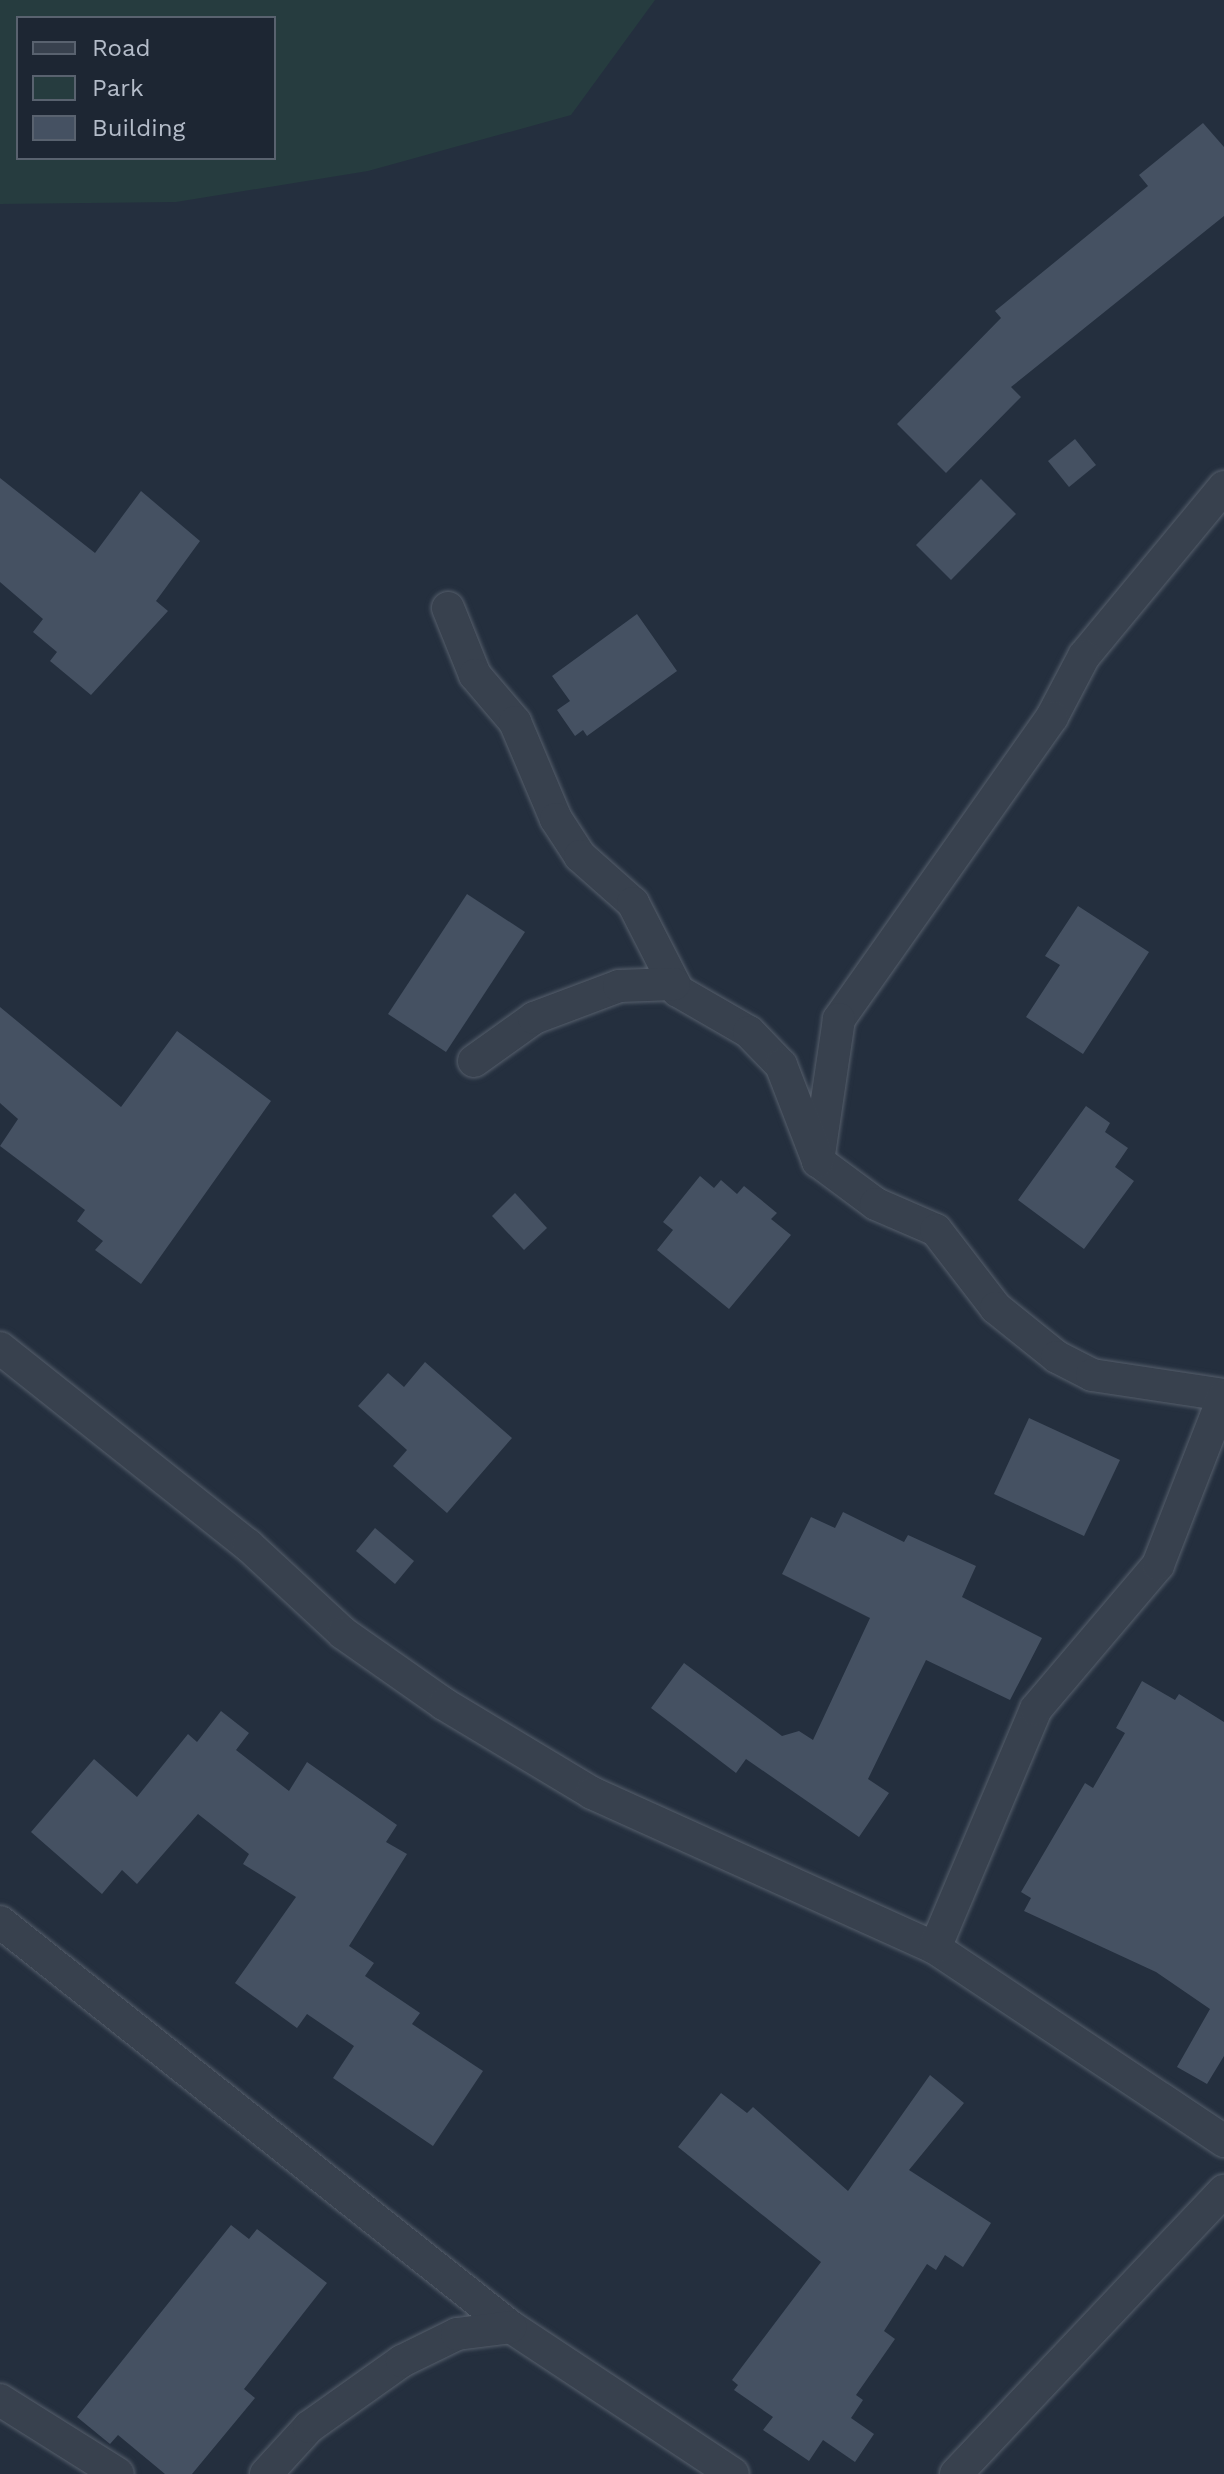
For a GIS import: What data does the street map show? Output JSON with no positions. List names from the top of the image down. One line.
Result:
{"legend":["Road","Park","Building"]}
